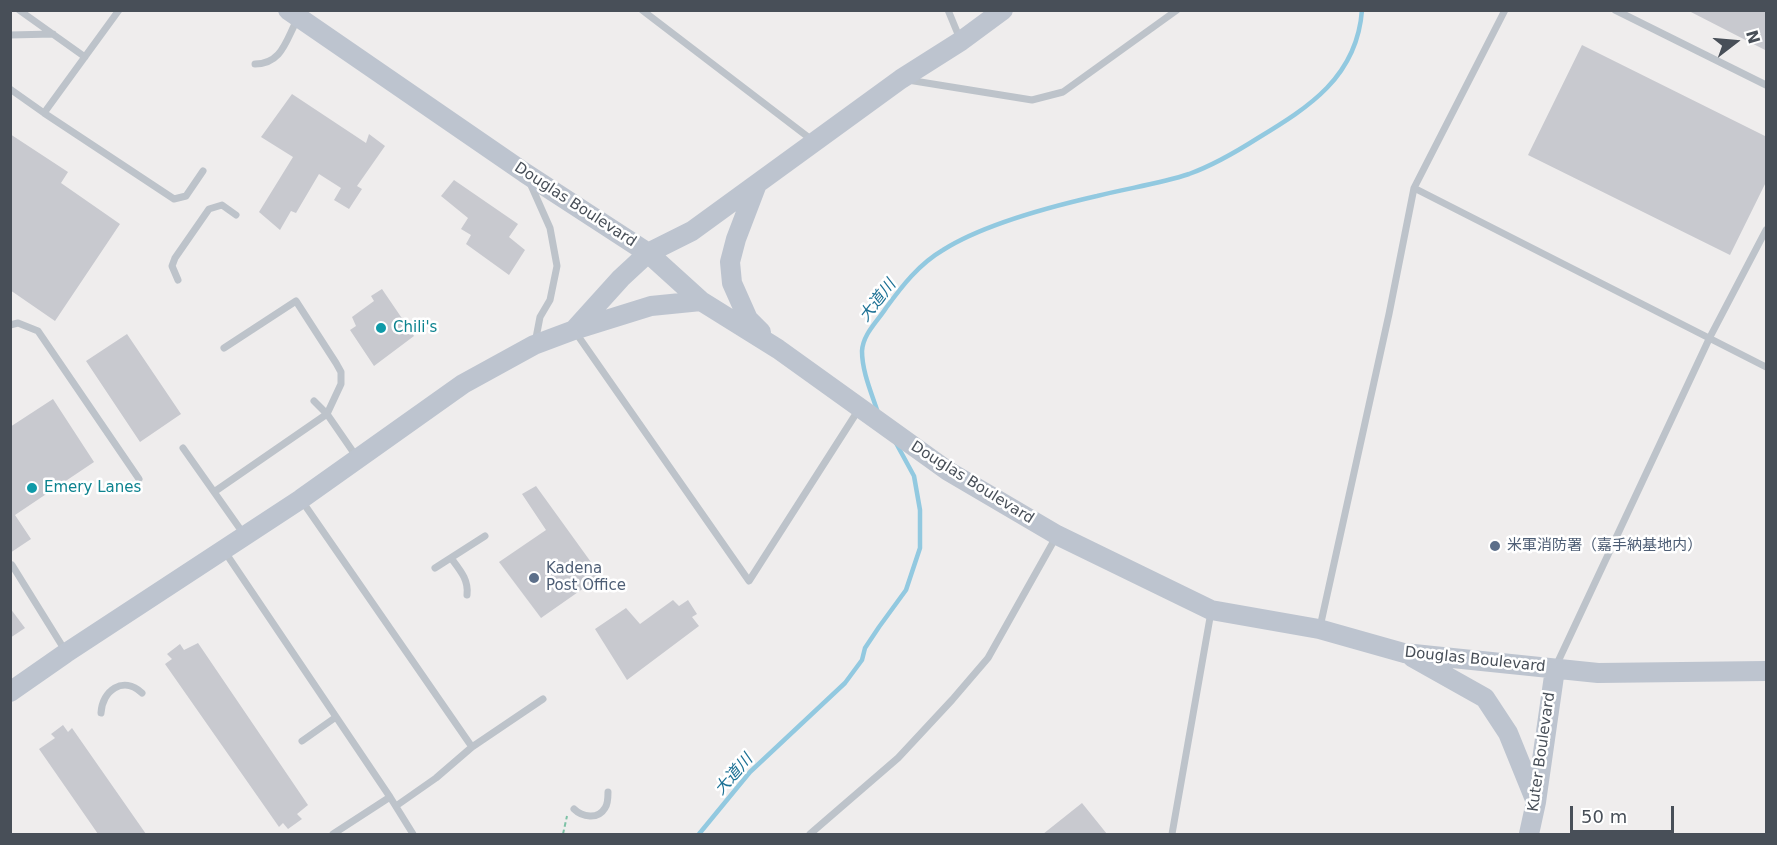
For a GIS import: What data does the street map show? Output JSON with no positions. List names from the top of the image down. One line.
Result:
{"streets":{"street":["Douglas Boulevard","Kuter Boulevard"]},"crossings":[["Douglas Boulevard","Kuter Boulevard"]],"water":["大道川"],"places":["Chili's","Emery Lanes","米軍消防署（嘉手納基地内）","Kadena Post Office"],"scale_bar":"50 m","north":"right"}
